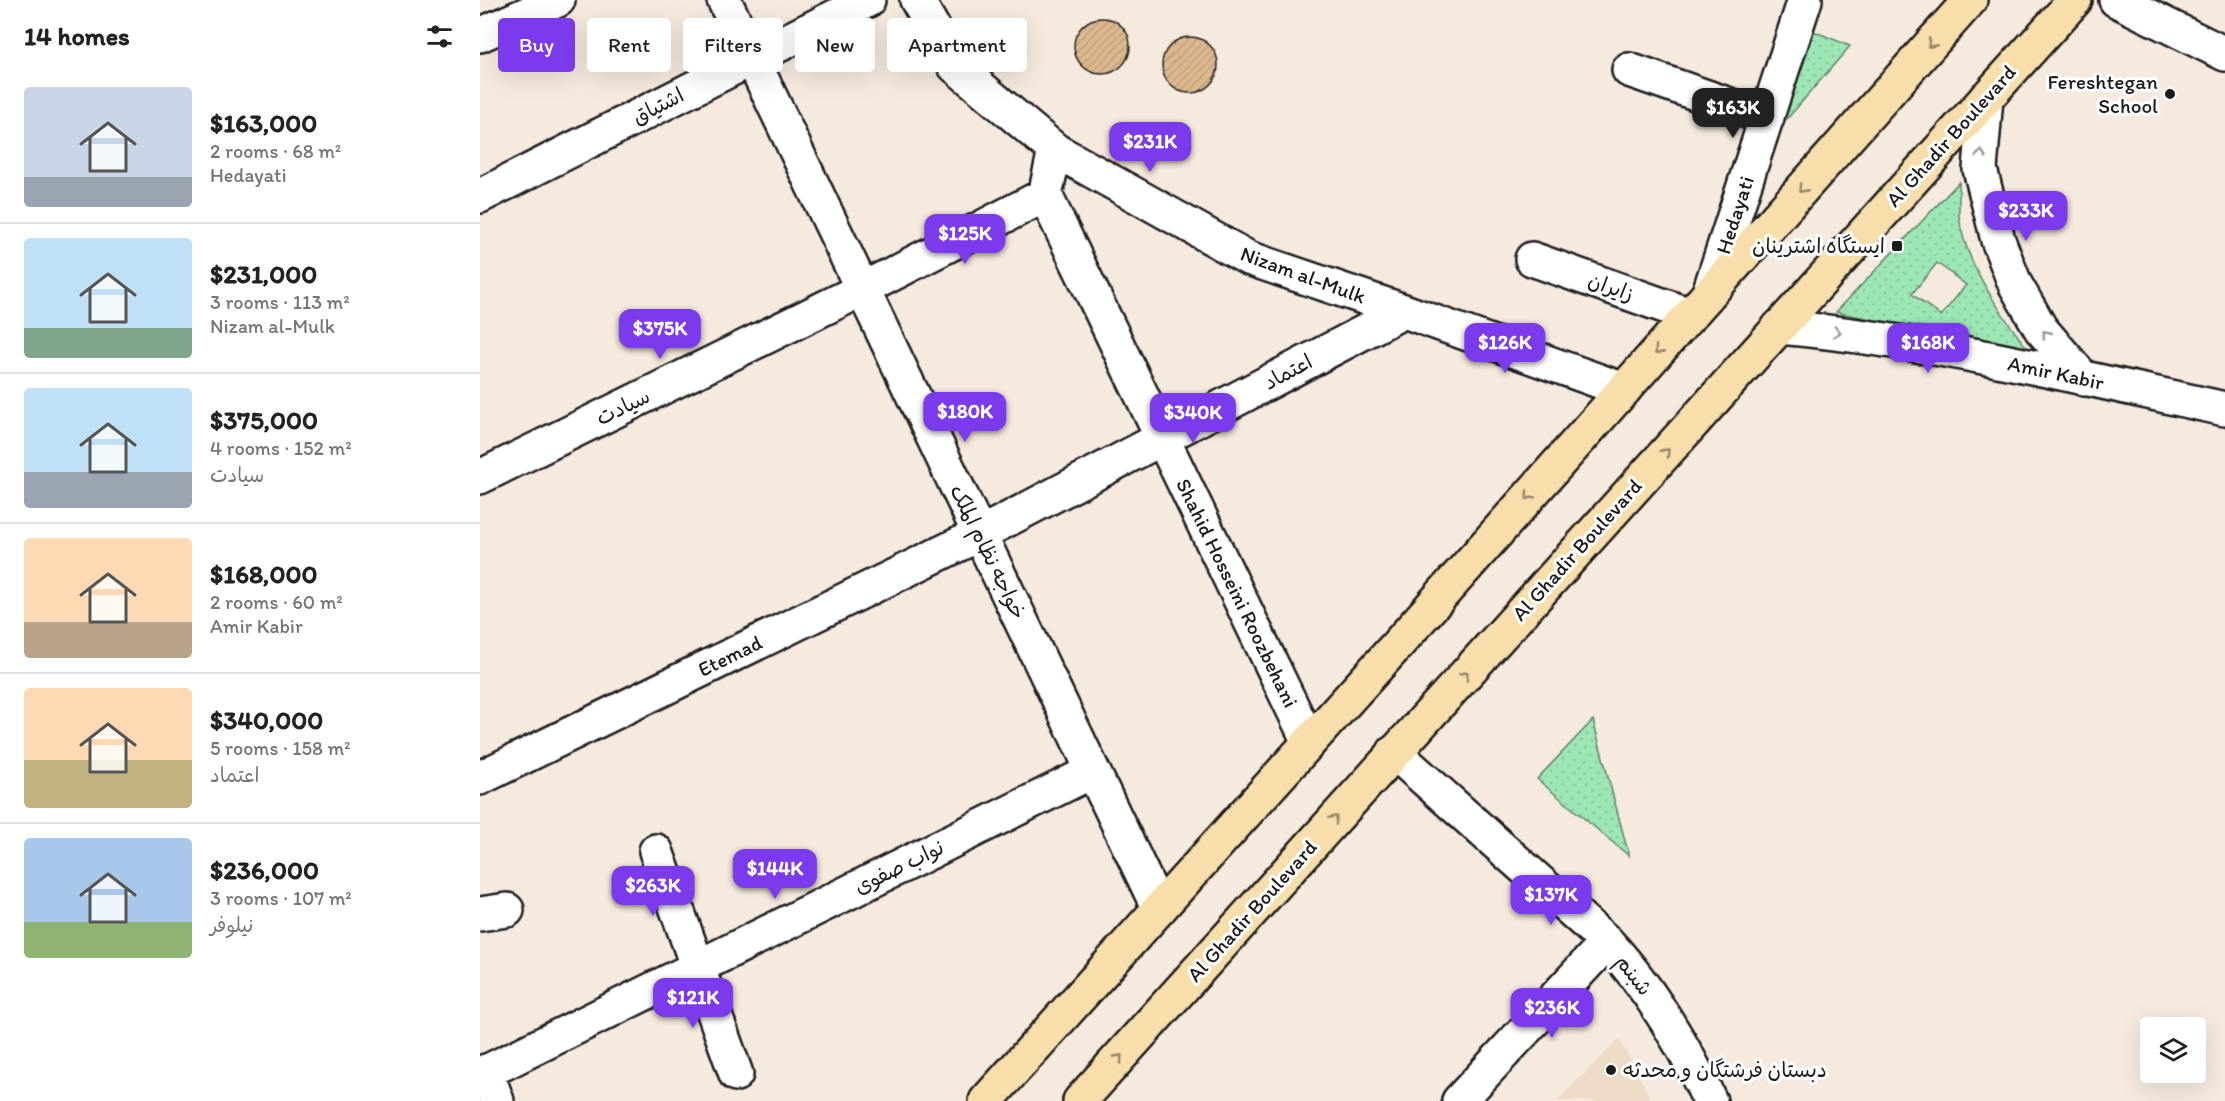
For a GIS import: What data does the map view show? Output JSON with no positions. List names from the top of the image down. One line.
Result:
{"streets":{"main road":["Al Ghadir Boulevard"],"street":["اشتیاق","Hedayati","Nizam al-Mulk","زایران","اعتماد","Amir Kabir","سیادت","خواجه نظام الملک","Shahid Hosseini Roozbehani","Etemad","نواب صفوی","شبنم"]},"crossings":[["Al Ghadir Boulevard","Amir Kabir"],["Al Ghadir Boulevard","شبنم"],["Hedayati","زایران"],["Nizam al-Mulk","اعتماد"],["اعتماد","خواجه نظام الملک"],["اعتماد","Shahid Hosseini Roozbehani"],["اعتماد","Etemad"],["سیادت","خواجه نظام الملک"],["سیادت","Shahid Hosseini Roozbehani"],["خواجه نظام الملک","Etemad"],["خواجه نظام الملک","نواب صفوی"]],"one_way":["Amir Kabir"],"places":{"other":["Fereshtegan School","دبستان فرشتگان و محدثه"],"transit":["ایستگاه اشترینان"]},"page":{"heading":"14 homes","chip":["Buy","Rent","Filters","New","Apartment"],"list":[{"name":"$163,000","note":"2 rooms · 68 m² · Hedayati"},{"name":"$231,000","note":"3 rooms · 113 m² · Nizam al-Mulk"},{"name":"$375,000","note":"4 rooms · 152 m² · سیادت"},{"name":"$168,000","note":"2 rooms · 60 m² · Amir Kabir"},{"name":"$340,000","note":"5 rooms · 158 m² · اعتماد"},{"name":"$236,000","note":"3 rooms · 107 m² · نیلوفر"}],"price":["$163K","$231K","$233K","$125K","$375K","$126K","$168K","$180K","$340K","$144K","$263K","$137K","$121K","$236K"]}}
